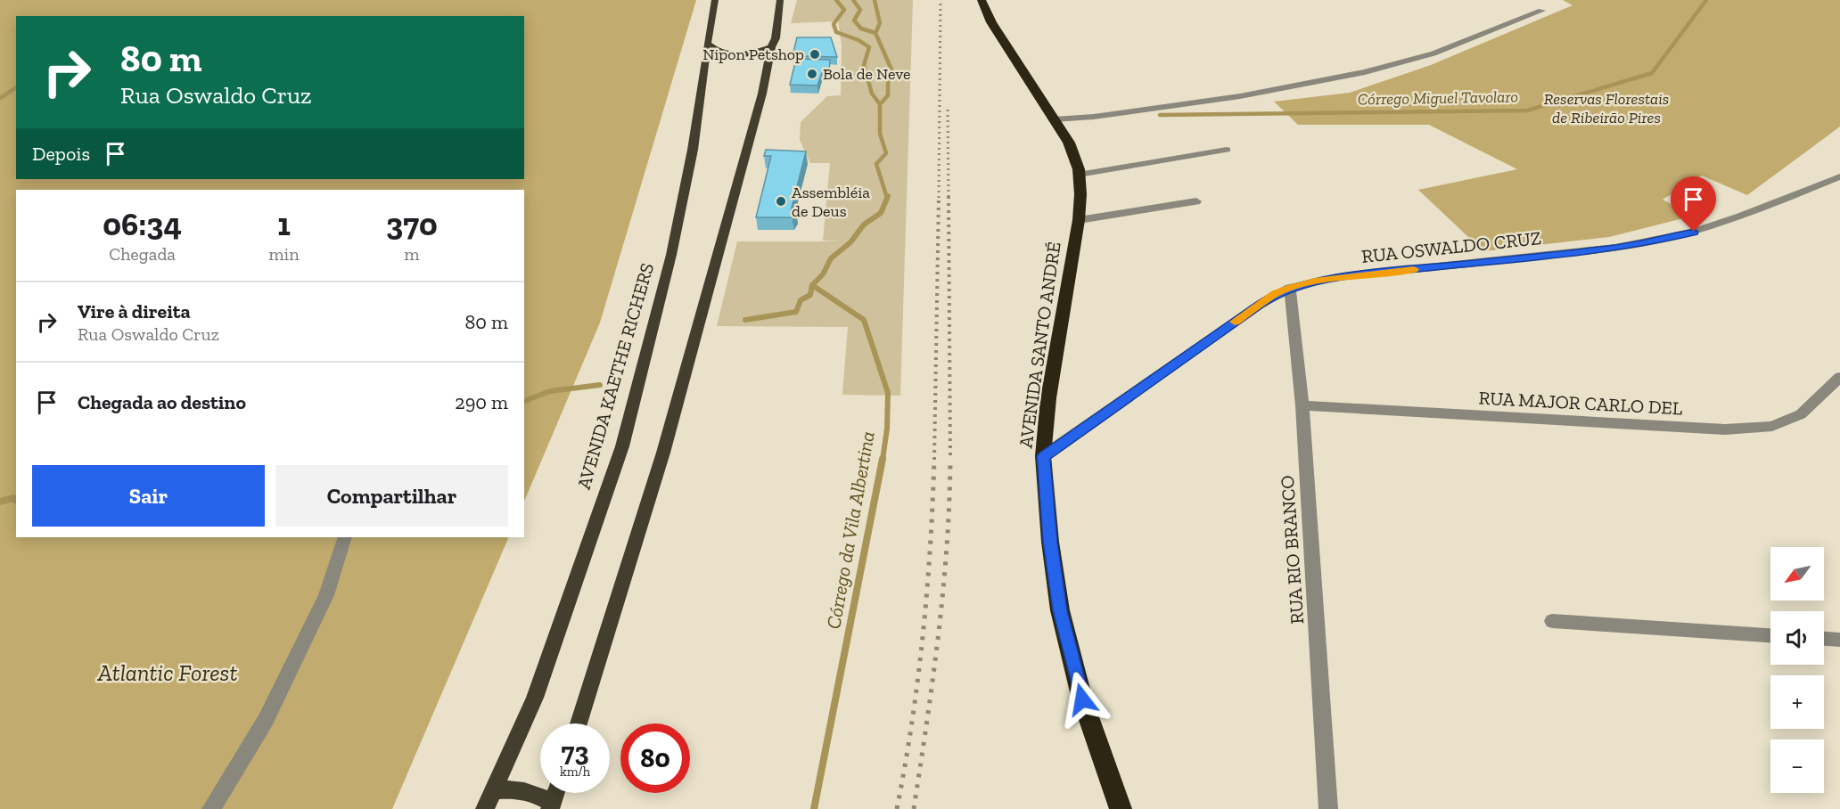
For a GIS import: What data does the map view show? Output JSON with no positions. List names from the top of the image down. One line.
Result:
{"streets":{"highway":["AVENIDA SANTO ANDRÉ"],"main road":["AVENIDA KAETHE RICHERS"],"street":["RUA OSWALDO CRUZ","RUA MAJOR CARLO DEL","RUA RIO BRANCO"]},"crossings":[["RUA OSWALDO CRUZ","AVENIDA SANTO ANDRÉ"],["RUA OSWALDO CRUZ","RUA RIO BRANCO"],["RUA MAJOR CARLO DEL","RUA RIO BRANCO"]],"water":["Córrego Miguel Tavolaro","Córrego da Vila Albertina"],"parks":["Reservas Florestais de Ribeirão Pires","Atlantic Forest"],"places":["Nipon Petshop","Bola de Neve","Assembléia de Deus"],"north":"bottom left","page":{"turn":["80 m","Rua Oswaldo Cruz"],"then":"Depois","eta":["06:34","Chegada","1","min","370","m"],"list":[{"name":"Vire à direita","note":"Rua Oswaldo Cruz","value":"80 m"},{"name":"Chegada ao destino","value":"290 m"}],"buttons":["Sair","Compartilhar"],"map_buttons":["+","−"],"speed":"73 km/h","limit":"80"}}
